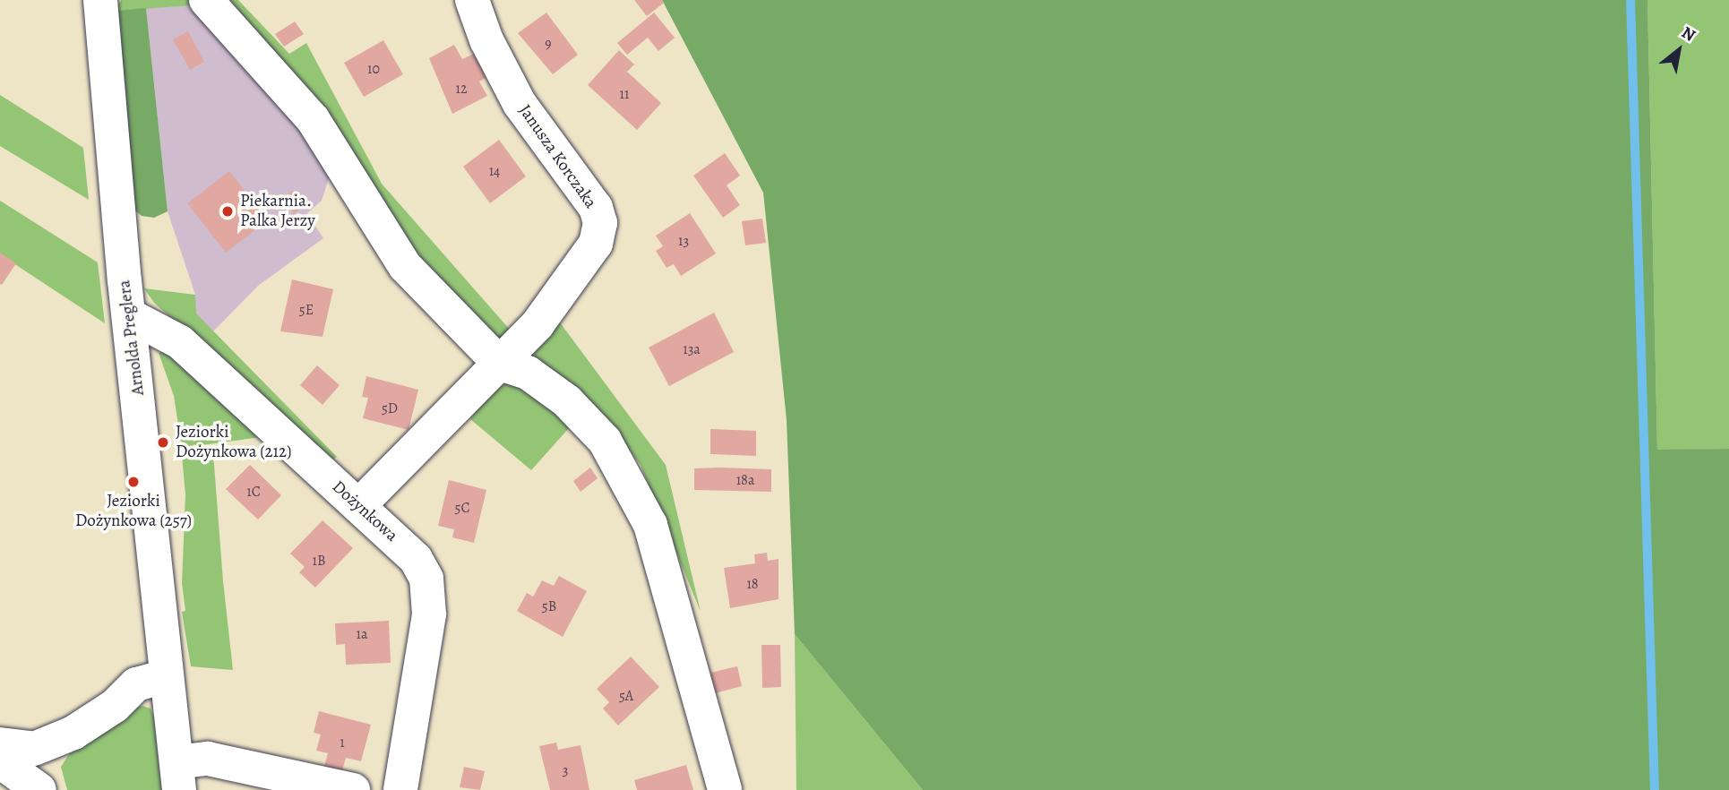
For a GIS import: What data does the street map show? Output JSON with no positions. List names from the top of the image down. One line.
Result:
{"streets":{"street":["Janusza Korczaka","Arnolda Preglera","Dożynkowa"]},"crossings":[["Janusza Korczaka","Dożynkowa"],["Arnolda Preglera","Dożynkowa"]],"places":["Piekarnia. Palka Jerzy","Jeziorki Dożynkowa (212)","Jeziorki Dożynkowa (257)"],"house_numbers":["9","10","12","11","14","13","5E","13a","5D","18a","1C","5C","1B","18","5B","1a","5A","1","3"],"north":"top right"}
